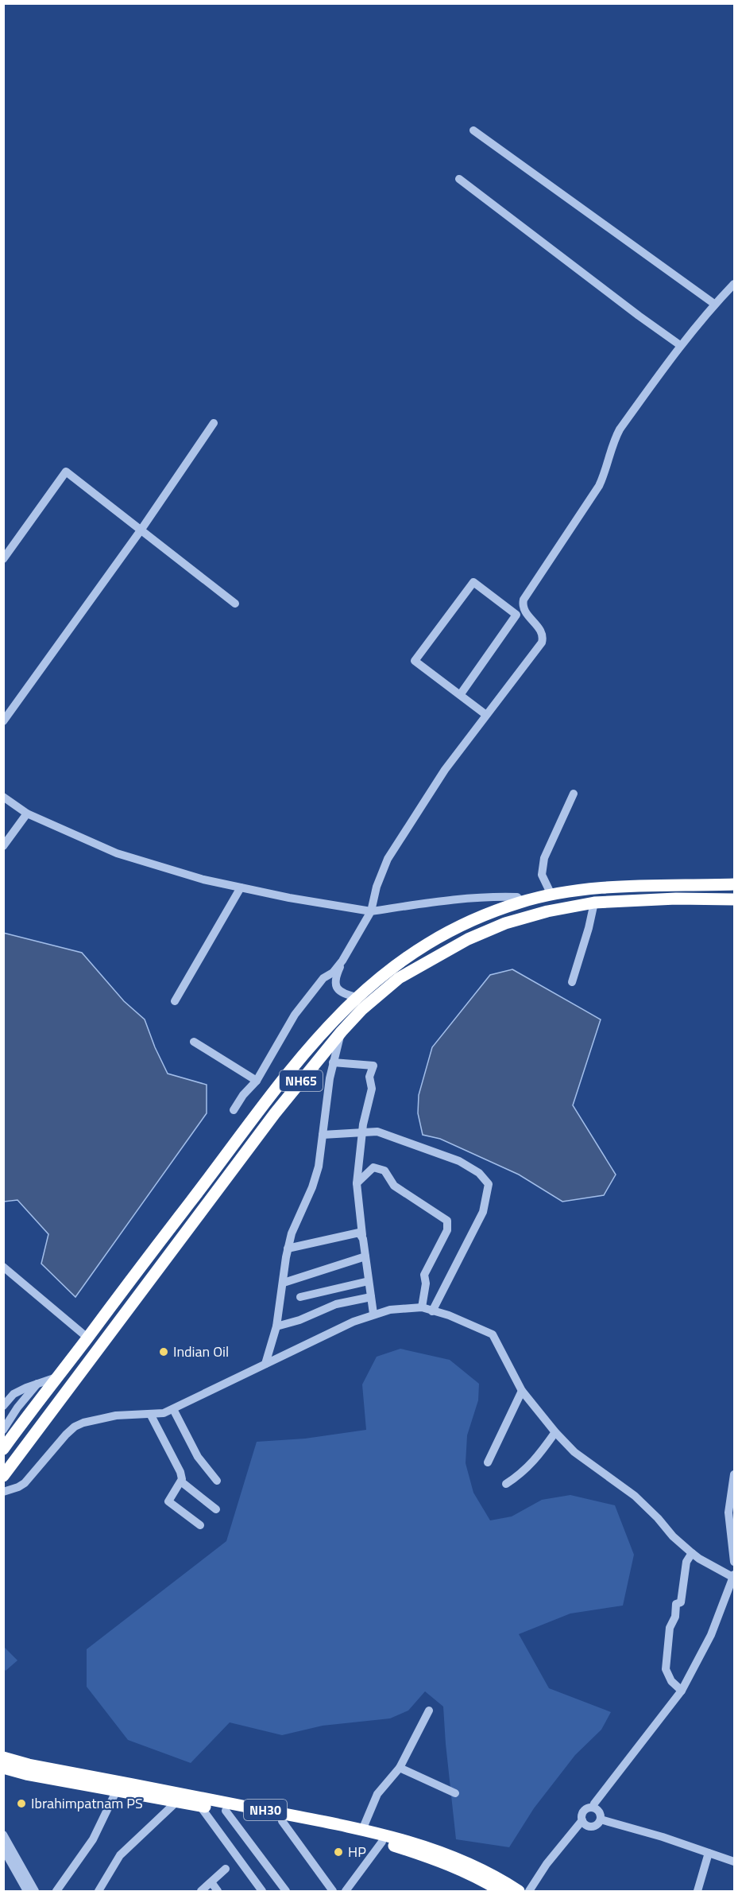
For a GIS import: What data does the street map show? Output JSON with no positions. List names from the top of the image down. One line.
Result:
{"streets":{"highway":["NH65","NH30"]},"places":["Indian Oil","Ibrahimpatnam PS","HP"]}
